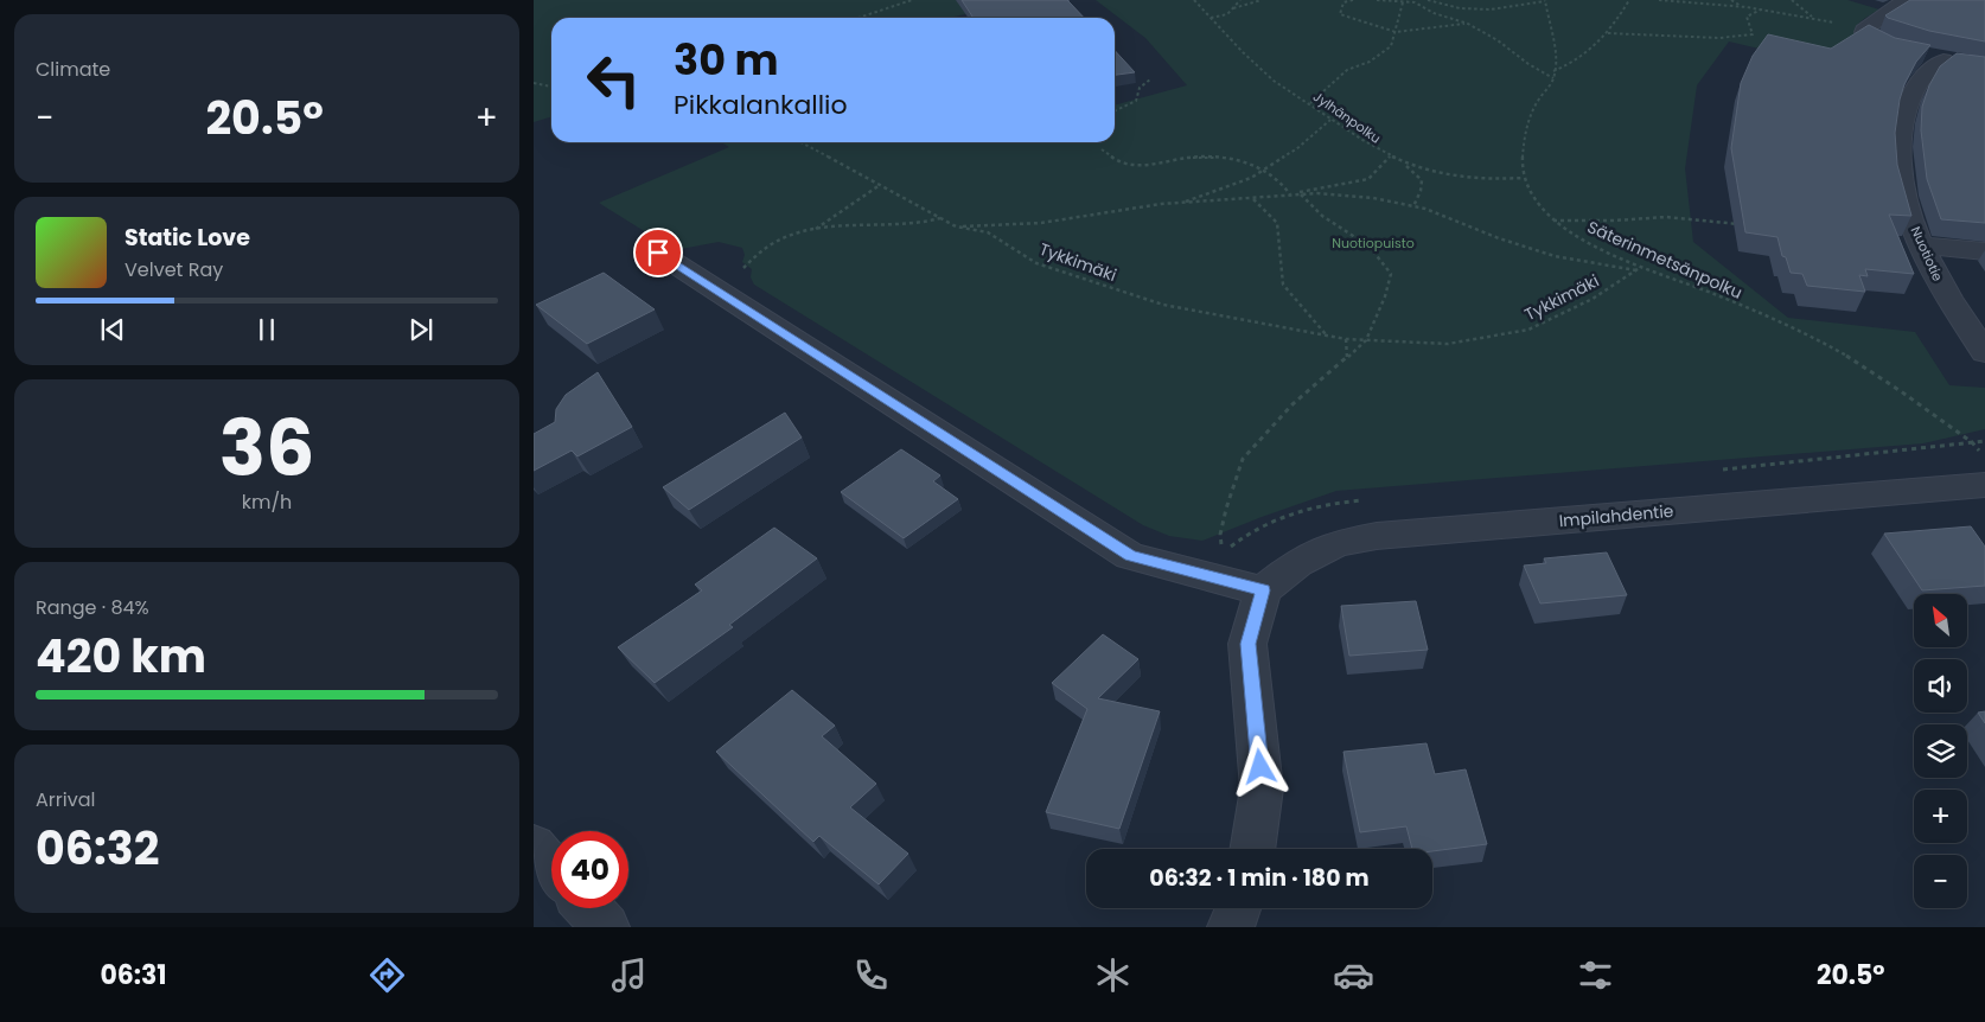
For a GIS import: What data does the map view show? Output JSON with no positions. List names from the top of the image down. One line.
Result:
{"streets":{"street":["Nuotiotie","Impilahdentie"],"path":["Jylhänpolku","Säterinmetsänpolku","Tykkimäki"]},"crossings":[["Jylhänpolku","Säterinmetsänpolku"],["Säterinmetsänpolku","Tykkimäki"]],"parks":["Nuotiopuisto"],"north":"top left","page":{"tile":["Climate",["36","km/h"],["Range · 84%","420 km"],["Arrival","06:32"]],"turn":["30 m","Pikkalankallio"],"heat":["−","20.5°","+"],"song":["Static Love","Velvet Ray"],"map_buttons":["+","−"],"limit":"40","trip":"06:32 · 1 min · 180 m","tabs":["06:31","20.5°"]}}
